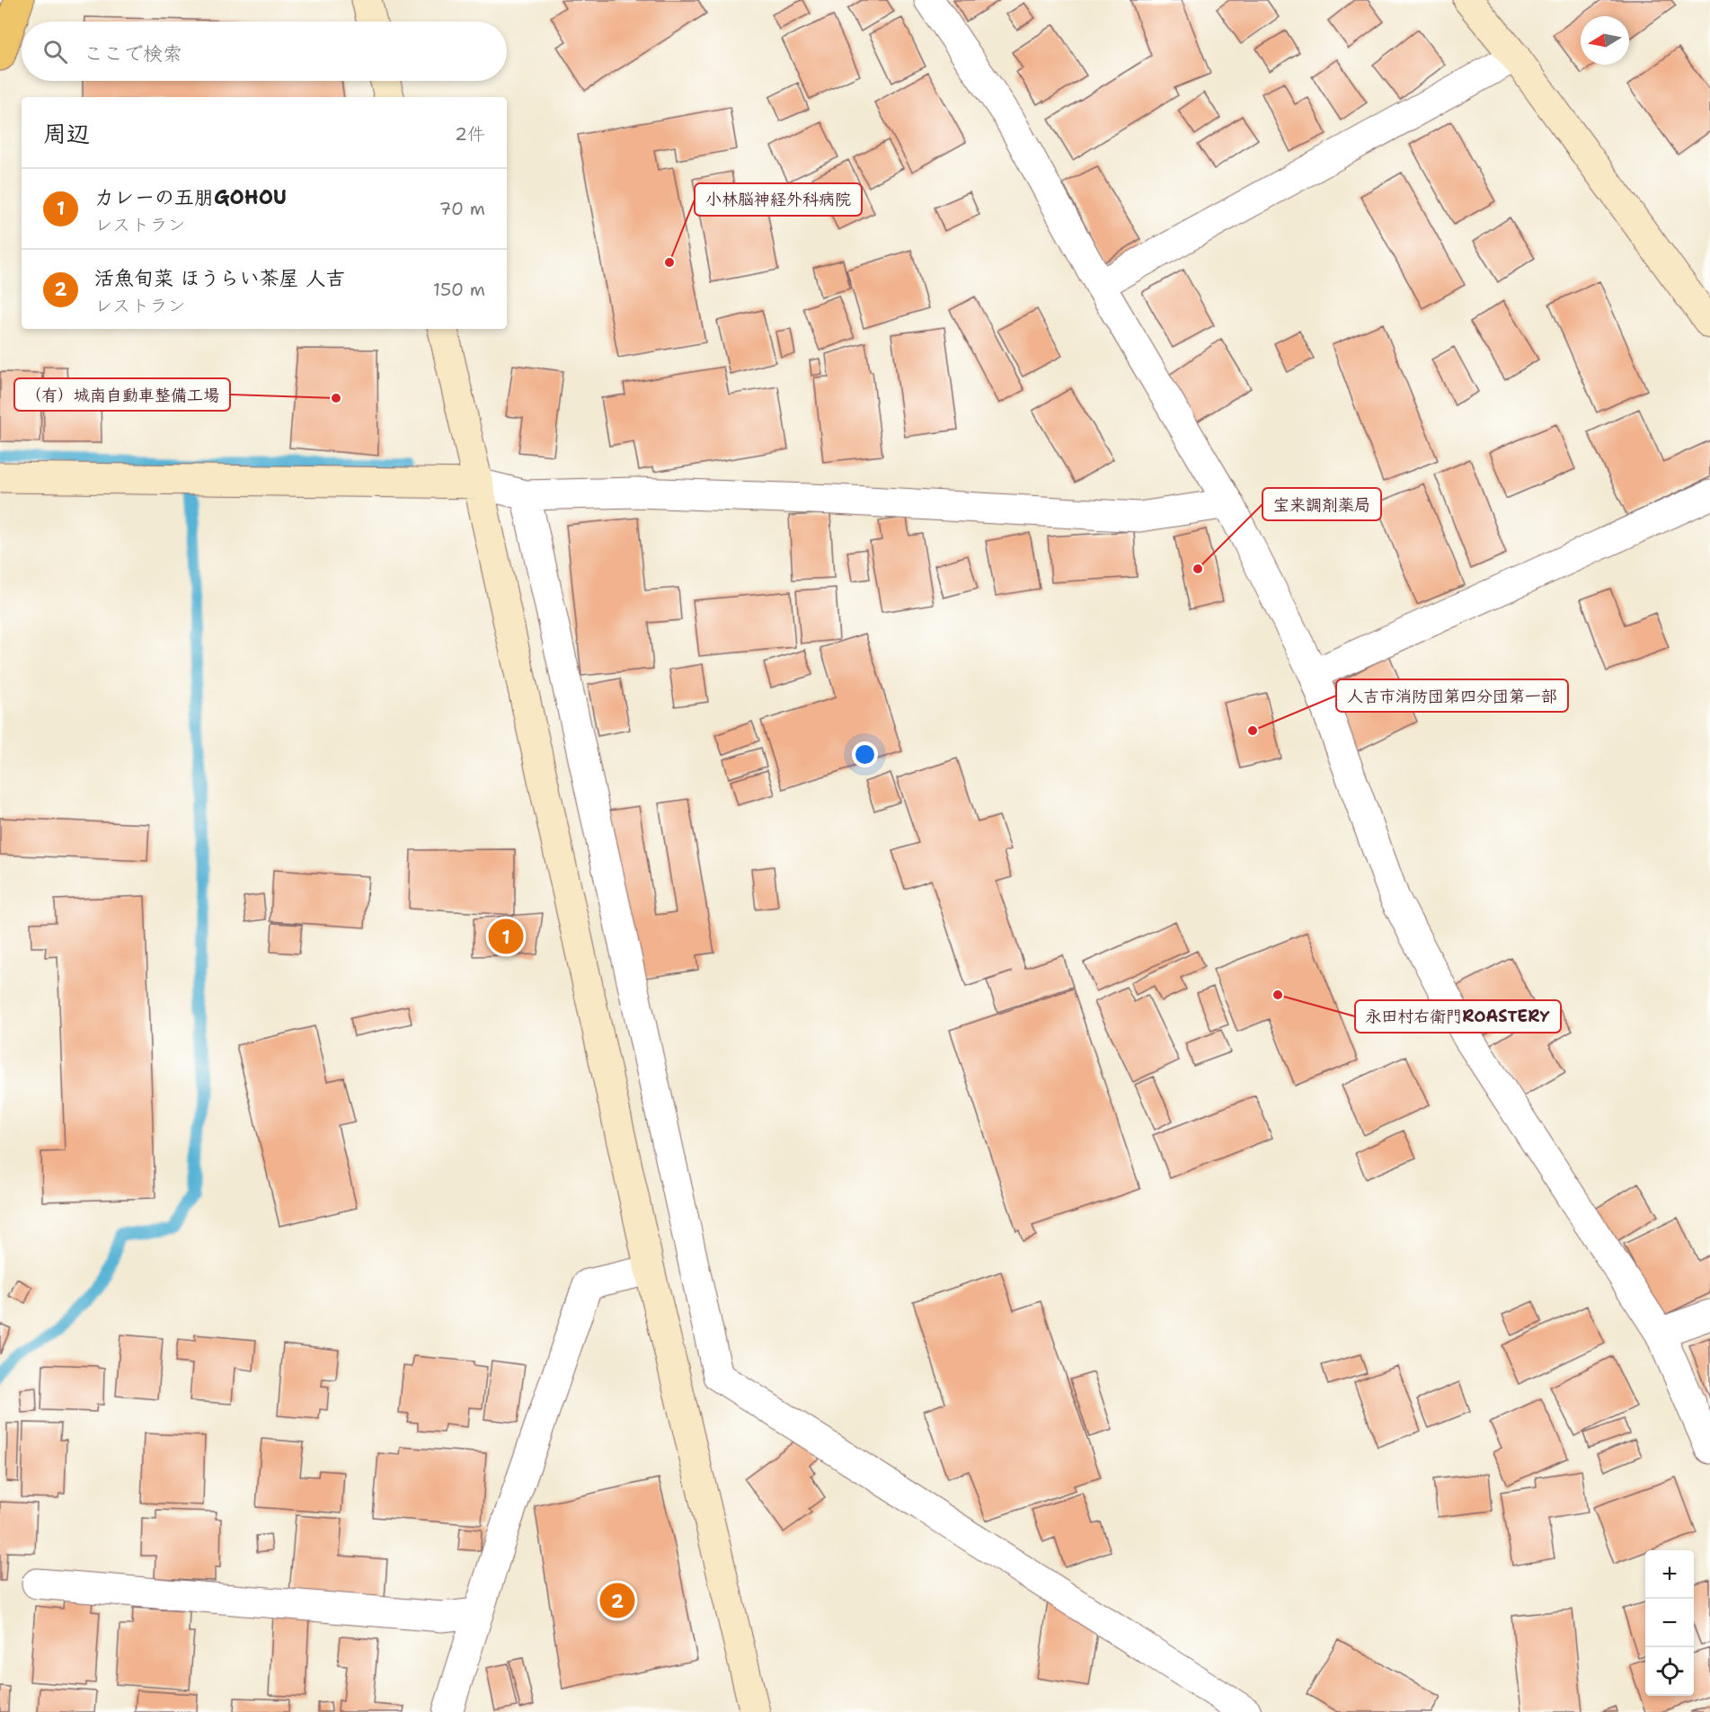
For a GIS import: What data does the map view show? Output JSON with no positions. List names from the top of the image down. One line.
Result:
{"places":["小林脳神経外科病院","（有）城南自動車整備工場","宝来調剤薬局","人吉市消防団第四分団第一部","永田村右衛門ROASTERY"],"north":"left","page":{"search":"ここで検索","heading":["周辺","2件"],"list":[{"mark":"1","name":"カレーの五朋GOHOU","note":"レストラン","value":"70 m"},{"mark":"2","name":"活魚旬菜 ほうらい茶屋 人吉","note":"レストラン","value":"150 m"}],"pins":["1","2"],"map_buttons":["+","−"]}}
